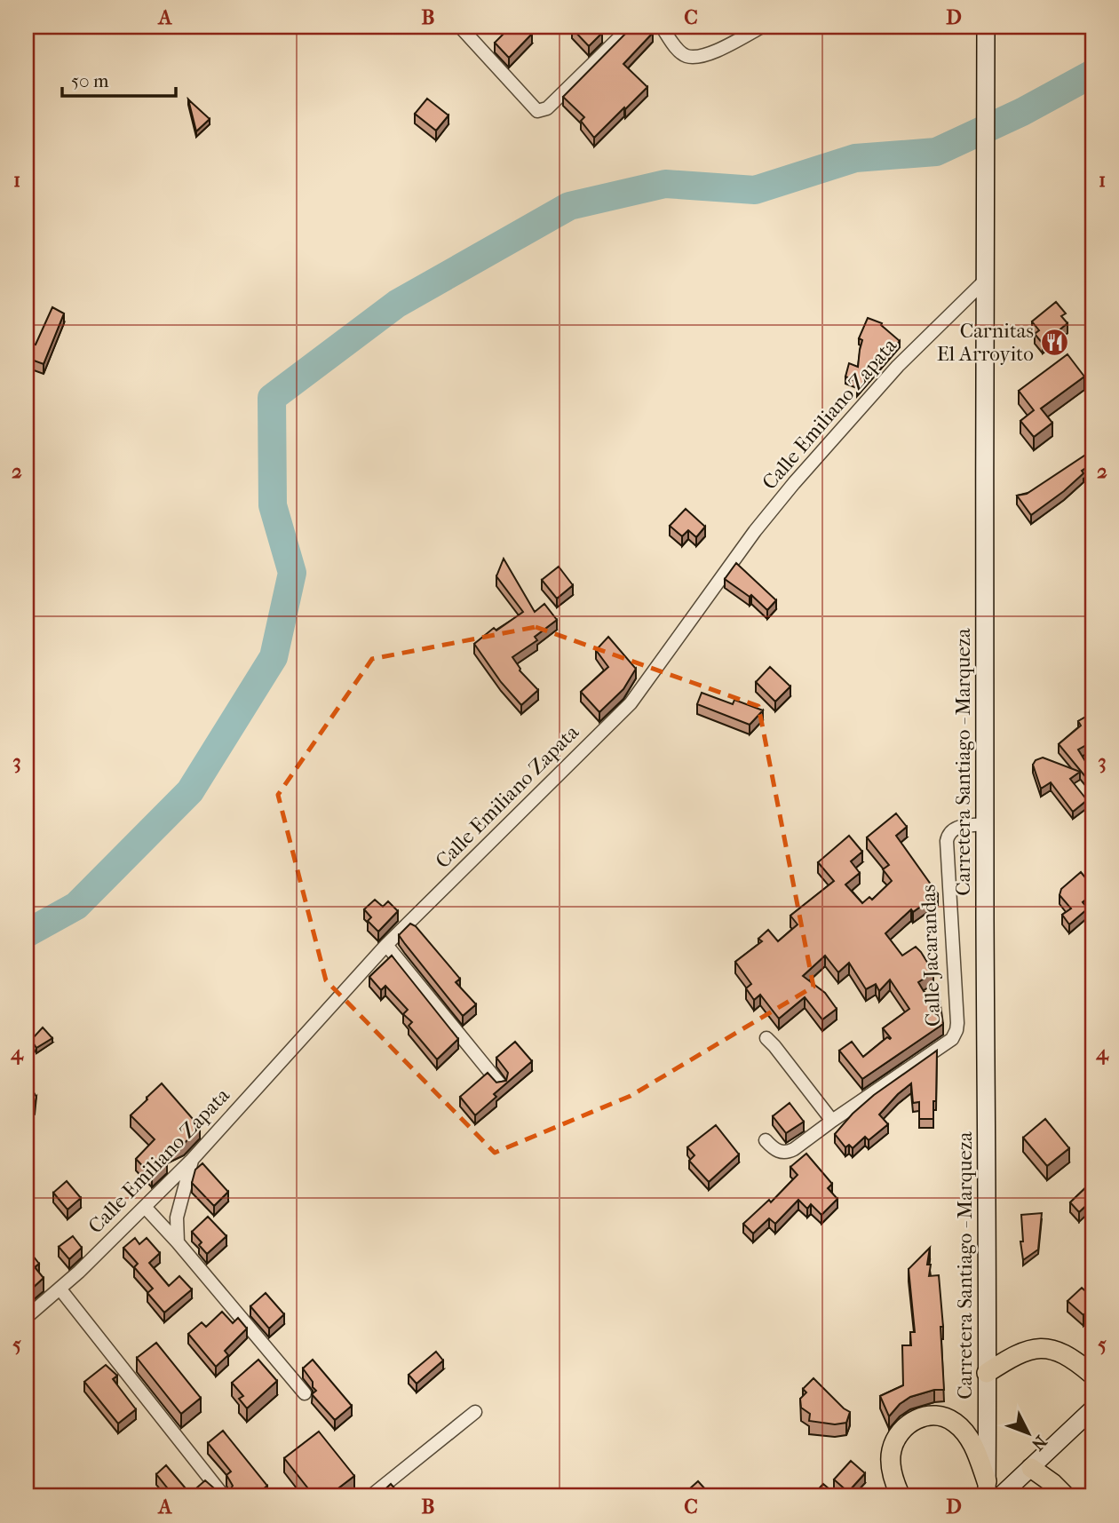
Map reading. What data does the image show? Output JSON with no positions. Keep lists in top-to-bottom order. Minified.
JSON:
{"streets":{"main road":["Carretera Santiago - Marqueza"],"street":["Calle Emiliano Zapata","Calle Jacarandas"]},"crossings":[["Calle Emiliano Zapata","Carretera Santiago - Marqueza"],["Carretera Santiago - Marqueza","Calle Jacarandas"]],"places":{"restaurant":["Carnitas El Arroyito"]},"scale_bar":"50 m","north":"bottom right","grid":{"columns":["A","B","C","D"],"rows":["1","2","3","4","5"]}}
